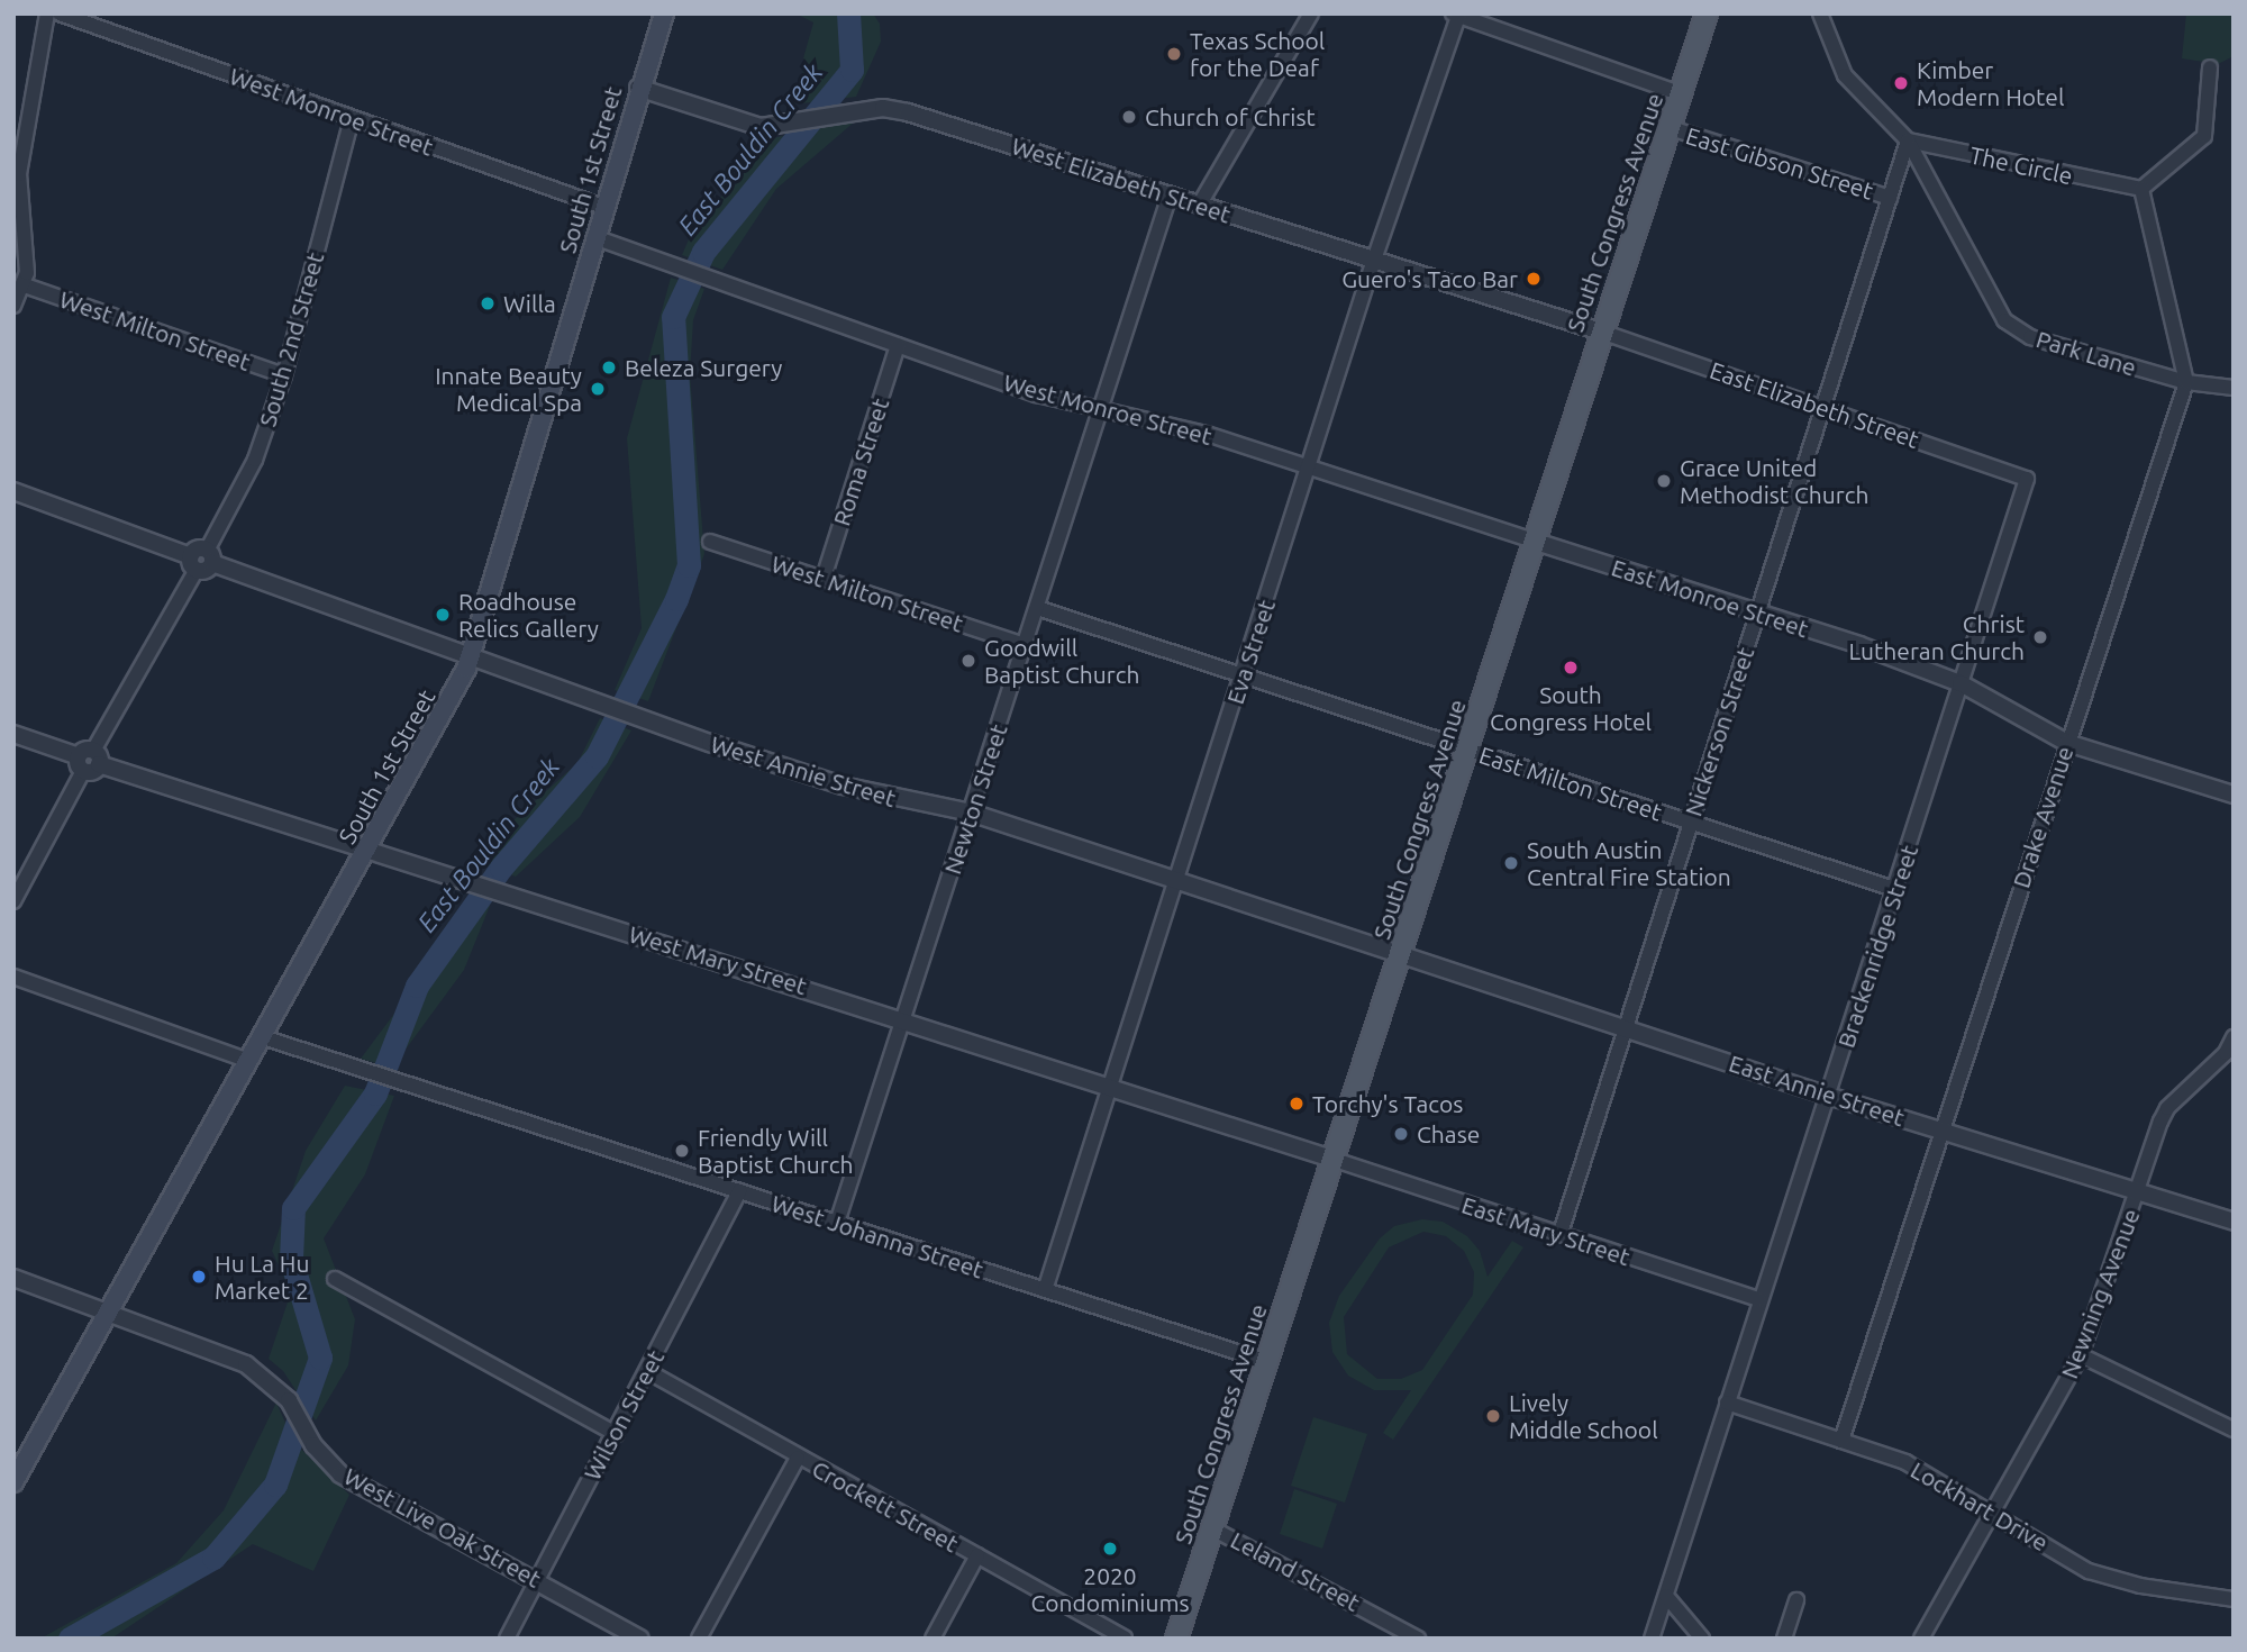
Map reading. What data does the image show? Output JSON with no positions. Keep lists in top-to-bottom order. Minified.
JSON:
{"streets":{"main road":["South 1st Street","South Congress Avenue"],"street":["West Monroe Street","East Gibson Street","The Circle","West Elizabeth Street","West Milton Street","South 2nd Street","Park Lane","East Elizabeth Street","Roma Street","East Monroe Street","Eva Street","Nickerson Street","West Annie Street","East Milton Street","Newton Street","Drake Avenue","Brackenridge Street","West Mary Street","East Annie Street","East Mary Street","West Johanna Street","Newning Avenue","Wilson Street","Crockett Street","Lockhart Drive","West Live Oak Street","Leland Street"]},"crossings":[["West Monroe Street","South 1st Street"],["West Monroe Street","South Congress Avenue"],["West Monroe Street","South 2nd Street"],["West Monroe Street","Roma Street"],["West Monroe Street","East Monroe Street"],["West Monroe Street","Eva Street"],["West Monroe Street","Newton Street"],["East Gibson Street","South Congress Avenue"],["East Gibson Street","Nickerson Street"],["The Circle","Park Lane"],["The Circle","Nickerson Street"],["South 1st Street","West Elizabeth Street"],["South 1st Street","West Annie Street"],["South 1st Street","West Mary Street"],["South 1st Street","West Johanna Street"],["South 1st Street","West Live Oak Street"],["West Elizabeth Street","South Congress Avenue"],["West Elizabeth Street","East Elizabeth Street"],["West Elizabeth Street","Eva Street"],["West Elizabeth Street","Newton Street"],["South Congress Avenue","East Elizabeth Street"],["South Congress Avenue","East Monroe Street"],["South Congress Avenue","West Annie Street"],["South Congress Avenue","East Milton Street"],["South Congress Avenue","West Mary Street"],["South Congress Avenue","East Annie Street"],["South Congress Avenue","East Mary Street"],["South Congress Avenue","West Johanna Street"],["South Congress Avenue","Leland Street"],["West Milton Street","South 2nd Street"],["West Milton Street","Roma Street"],["West Milton Street","Newton Street"],["South 2nd Street","West Annie Street"],["South 2nd Street","West Mary Street"],["Park Lane","Nickerson Street"],["Park Lane","Drake Avenue"],["East Elizabeth Street","Nickerson Street"],["East Elizabeth Street","Brackenridge Street"],["East Monroe Street","Nickerson Street"],["East Monroe Street","Drake Avenue"],["East Monroe Street","Brackenridge Street"],["Eva Street","West Annie Street"],["Eva Street","West Mary Street"],["Eva Street","West Johanna Street"],["Nickerson Street","East Milton Street"],["Nickerson Street","East Annie Street"],["Nickerson Street","East Mary Street"],["West Annie Street","Newton Street"],["West Annie Street","East Annie Street"],["East Milton Street","Brackenridge Street"],["Newton Street","West Mary Street"],["Newton Street","West Johanna Street"],["Drake Avenue","East Annie Street"],["Drake Avenue","Lockhart Drive"],["Brackenridge Street","East Annie Street"],["Brackenridge Street","East Mary Street"],["Brackenridge Street","Lockhart Drive"],["West Mary Street","East Mary Street"],["East Annie Street","Newning Avenue"],["West Johanna Street","Wilson Street"],["Newning Avenue","Lockhart Drive"],["Wilson Street","Crockett Street"],["Wilson Street","West Live Oak Street"]],"water":["East Bouldin Creek"],"places":["Texas School for the Deaf","Kimber Modern Hotel","Church of Christ","Guero's Taco Bar","Willa","Beleza Surgery","Innate Beauty Medical Spa","Grace United Methodist Church","Roadhouse Relics Gallery","Christ Lutheran Church","Goodwill Baptist Church","South Congress Hotel","South Austin Central Fire Station","Torchy's Tacos","Chase","Friendly Will Baptist Church","Hu La Hu Market 2","Lively Middle School","2020 Condominiums"]}
